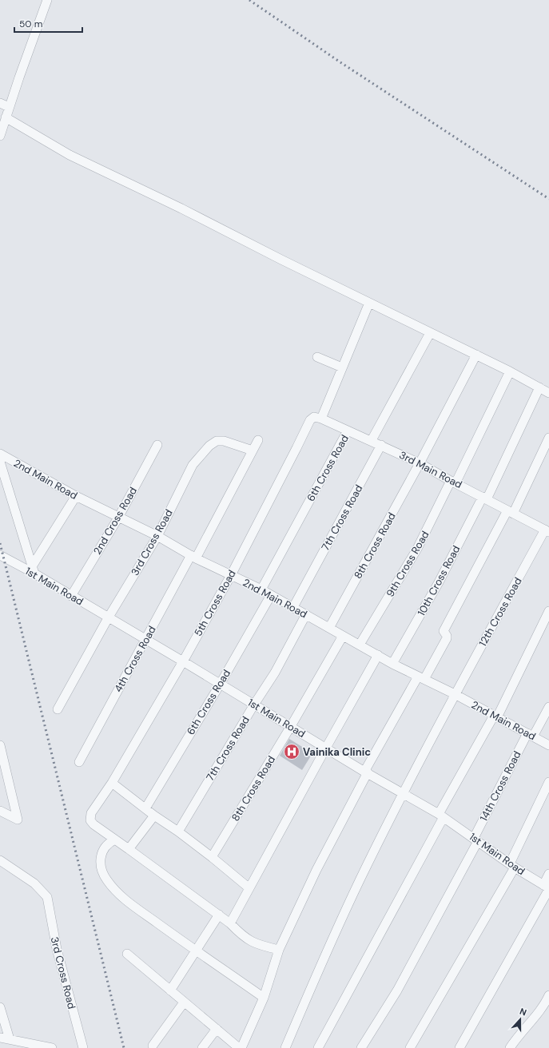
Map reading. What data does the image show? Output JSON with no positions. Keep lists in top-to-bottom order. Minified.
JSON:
{"streets":{"street":["6th Cross Road","3rd Main Road","2nd Main Road","7th Cross Road","2nd Cross Road","3rd Cross Road","8th Cross Road","9th Cross Road","10th Cross Road","1st Main Road","5th Cross Road","12th Cross Road","4th Cross Road","14th Cross Road"]},"crossings":[["6th Cross Road","3rd Main Road"],["6th Cross Road","2nd Main Road"],["6th Cross Road","1st Main Road"],["3rd Main Road","7th Cross Road"],["3rd Main Road","8th Cross Road"],["3rd Main Road","9th Cross Road"],["3rd Main Road","10th Cross Road"],["3rd Main Road","5th Cross Road"],["3rd Main Road","12th Cross Road"],["2nd Main Road","7th Cross Road"],["2nd Main Road","2nd Cross Road"],["2nd Main Road","3rd Cross Road"],["2nd Main Road","8th Cross Road"],["2nd Main Road","9th Cross Road"],["2nd Main Road","10th Cross Road"],["2nd Main Road","5th Cross Road"],["2nd Main Road","12th Cross Road"],["2nd Main Road","4th Cross Road"],["2nd Main Road","14th Cross Road"],["7th Cross Road","1st Main Road"],["2nd Cross Road","1st Main Road"],["3rd Cross Road","1st Main Road"],["3rd Cross Road","4th Cross Road"],["8th Cross Road","1st Main Road"],["1st Main Road","5th Cross Road"],["1st Main Road","12th Cross Road"],["1st Main Road","4th Cross Road"],["1st Main Road","14th Cross Road"]],"places":{"hospital":["Vainika Clinic"]},"scale_bar":"50 m","north":"top"}
